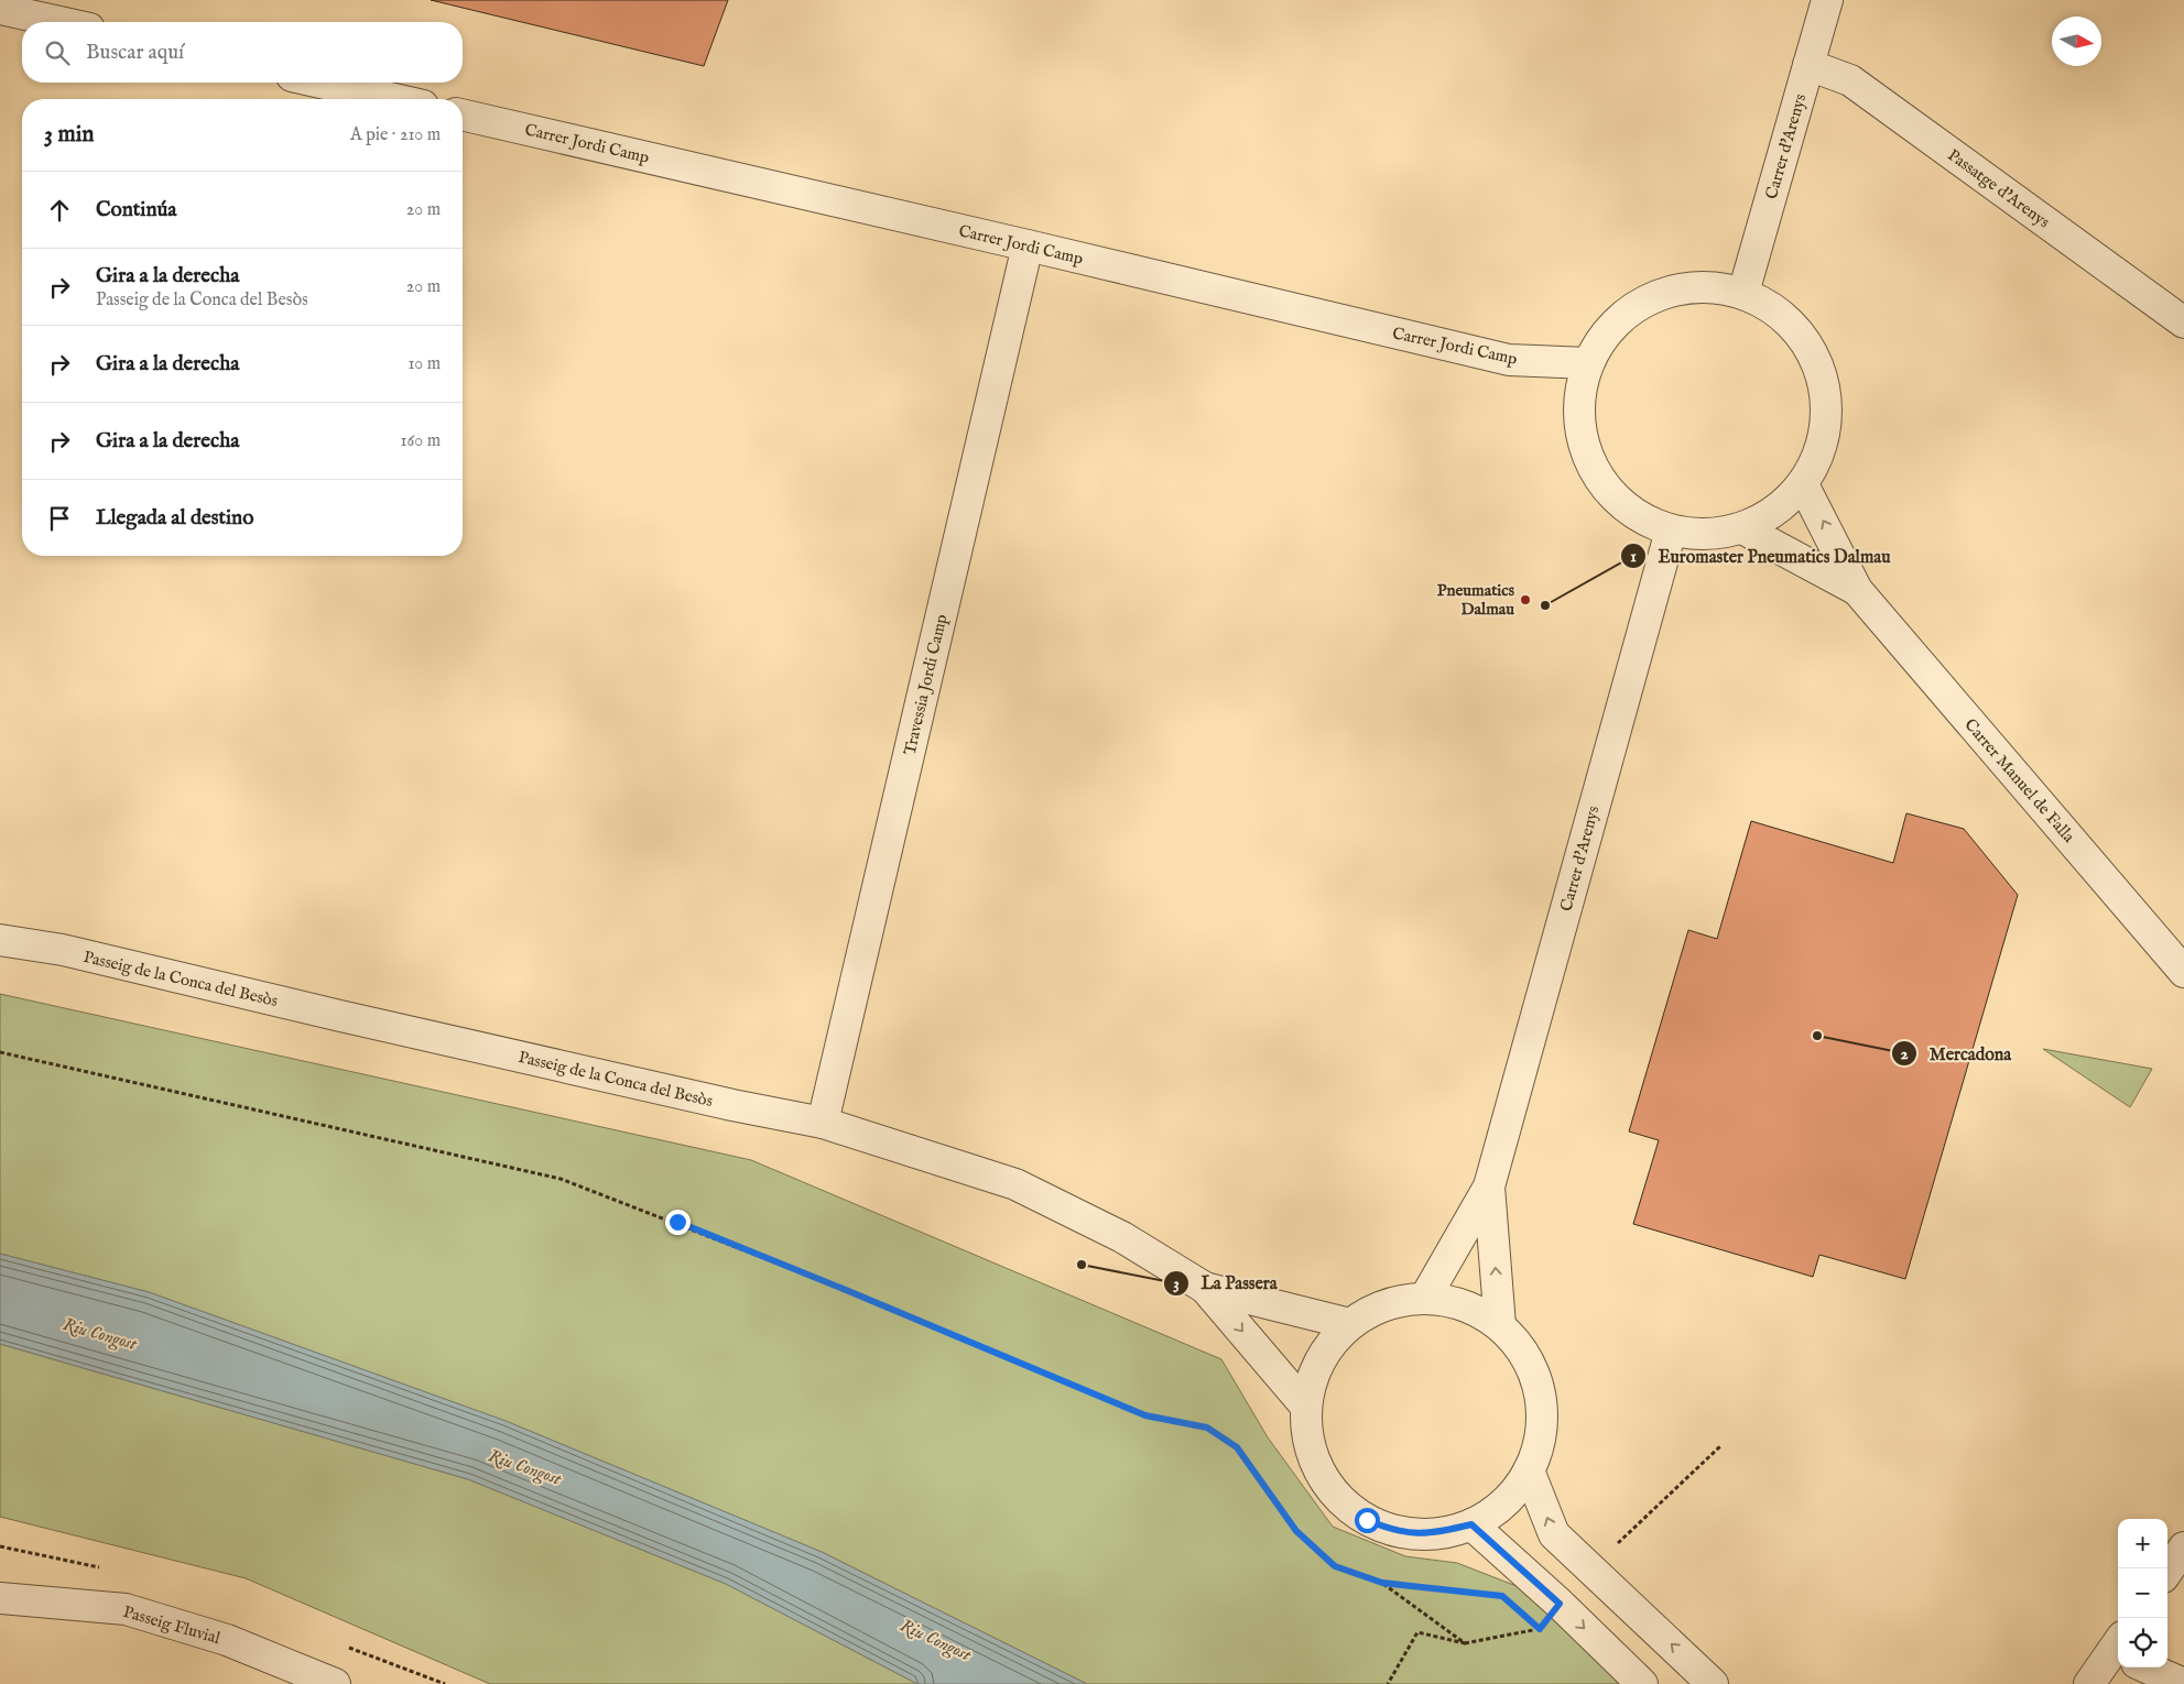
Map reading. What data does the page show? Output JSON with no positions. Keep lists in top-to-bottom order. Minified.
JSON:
{"streets":{"street":["Carrer Jordi Camp","Carrer d'Arenys","Passatge d'Arenys","Travessia Jordi Camp","Carrer Manuel de Falla","Passeig de la Conca del Besòs","Passeig Fluvial"]},"crossings":[["Carrer Jordi Camp","Travessia Jordi Camp"],["Carrer d'Arenys","Passatge d'Arenys"],["Travessia Jordi Camp","Passeig de la Conca del Besòs"]],"water":["Riu Congost"],"places":["Pneumatics Dalmau","Euromaster Pneumatics Dalmau","Mercadona","La Passera"],"north":"right","page":{"search":"Buscar aquí","heading":["3 min","A pie · 210 m"],"list":[["Continúa","20 m"],["Gira a la derecha","Passeig de la Conca del Besòs","20 m"],["Gira a la derecha","10 m"],["Gira a la derecha","160 m"],"Llegada al destino"],"map_buttons":["+","−"]}}
